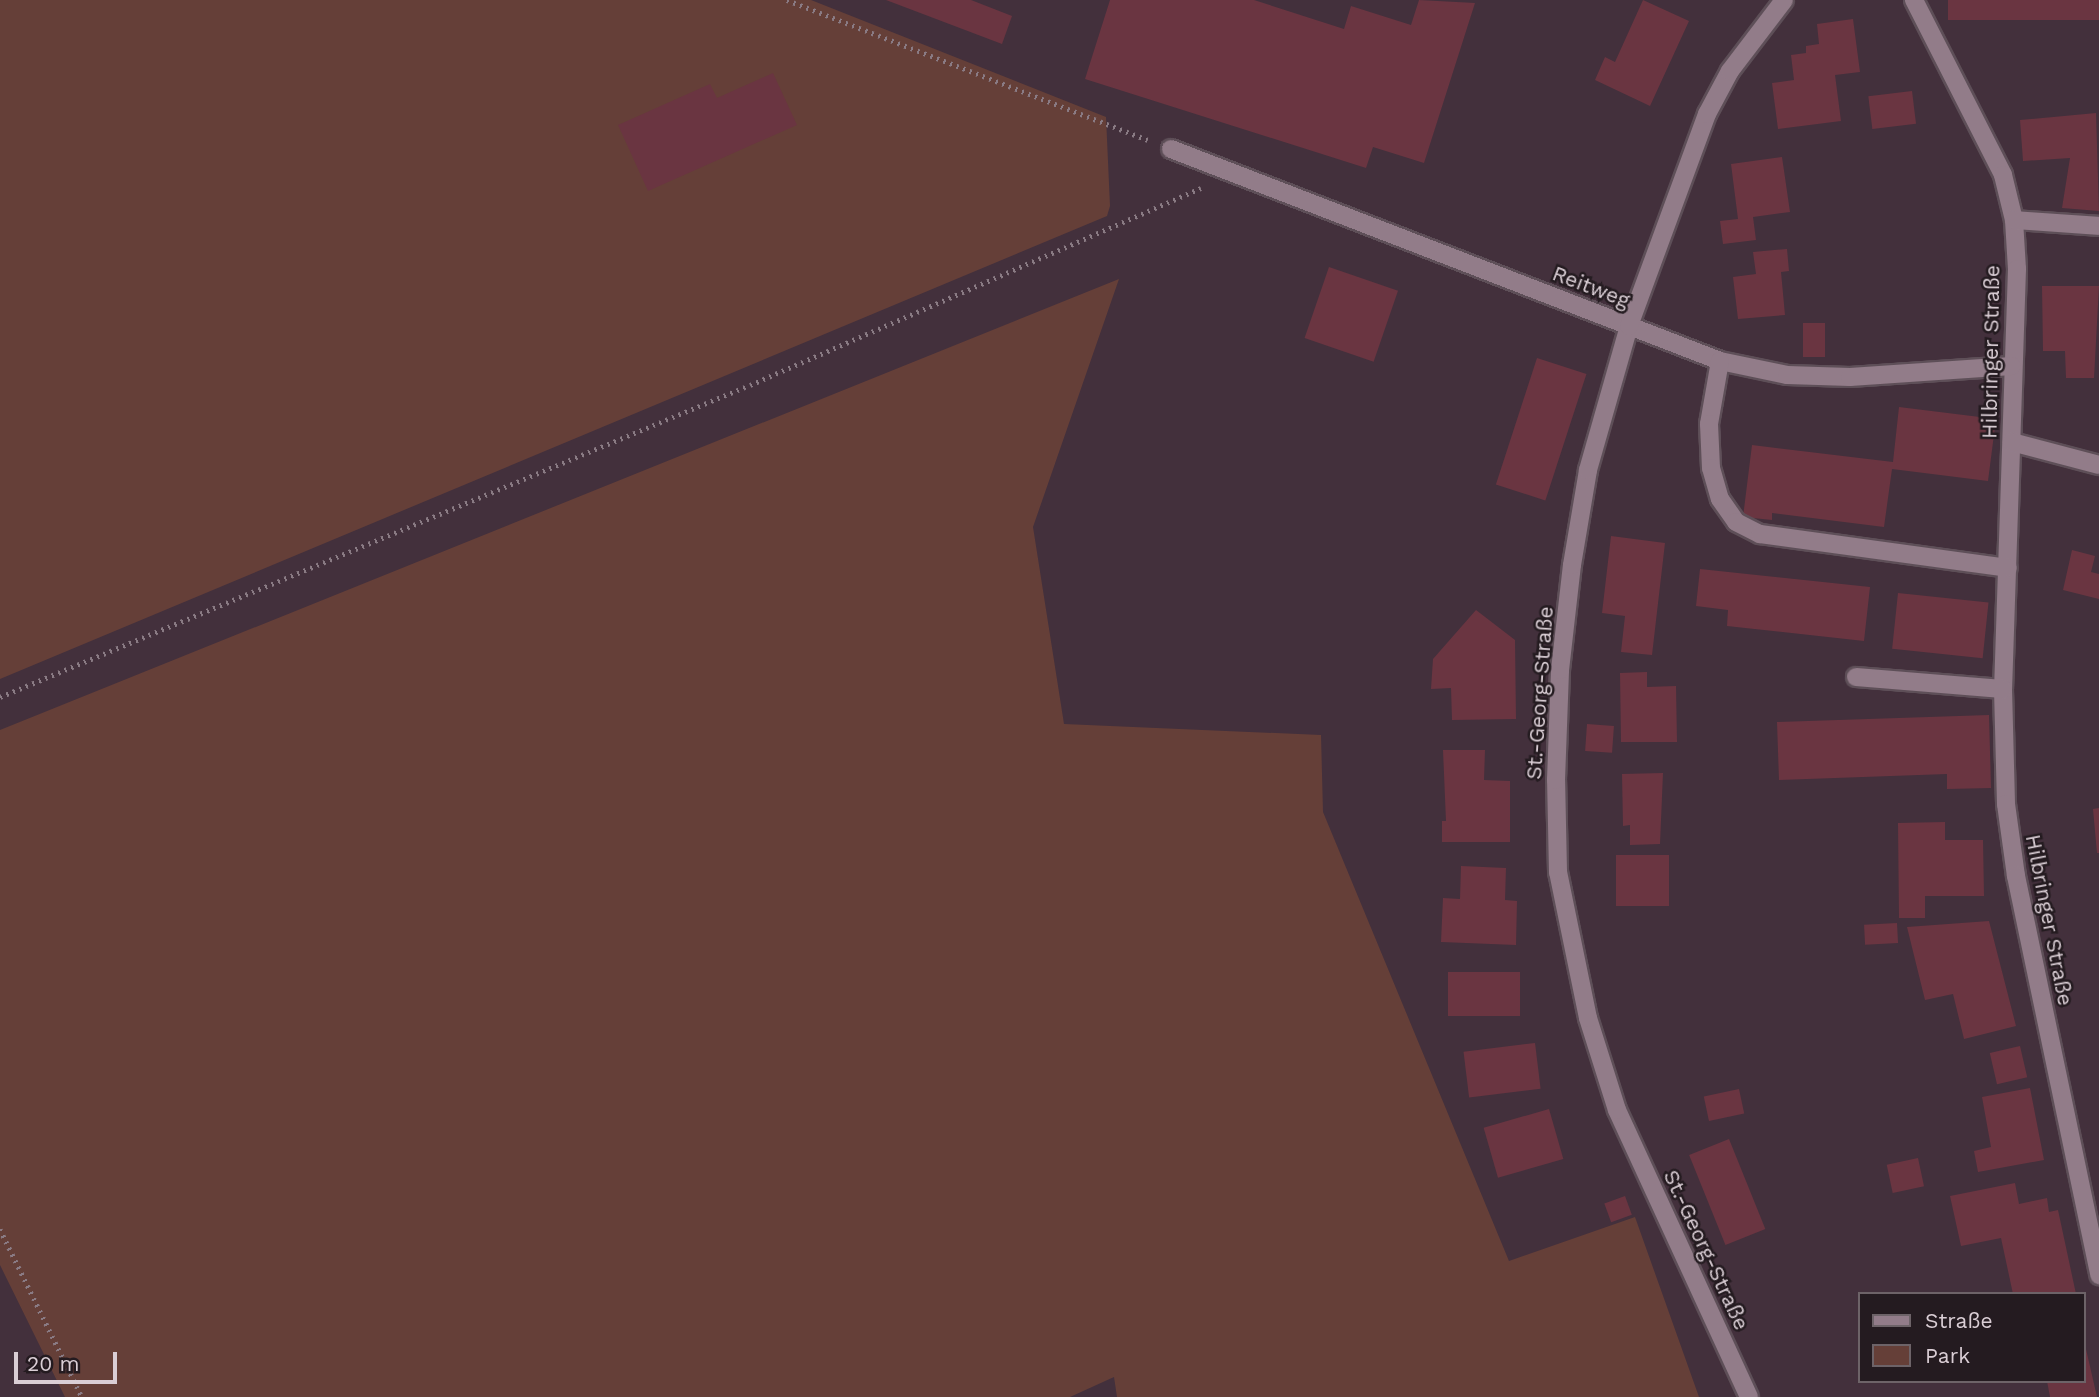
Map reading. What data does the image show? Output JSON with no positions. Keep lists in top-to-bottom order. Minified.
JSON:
{"streets":{"street":["Reitweg","Hilbringer Straße","St.-Georg-Straße"]},"crossings":[["Reitweg","Hilbringer Straße"],["Reitweg","St.-Georg-Straße"]],"legend":["Straße","Park"],"scale_bar":"20 m"}
